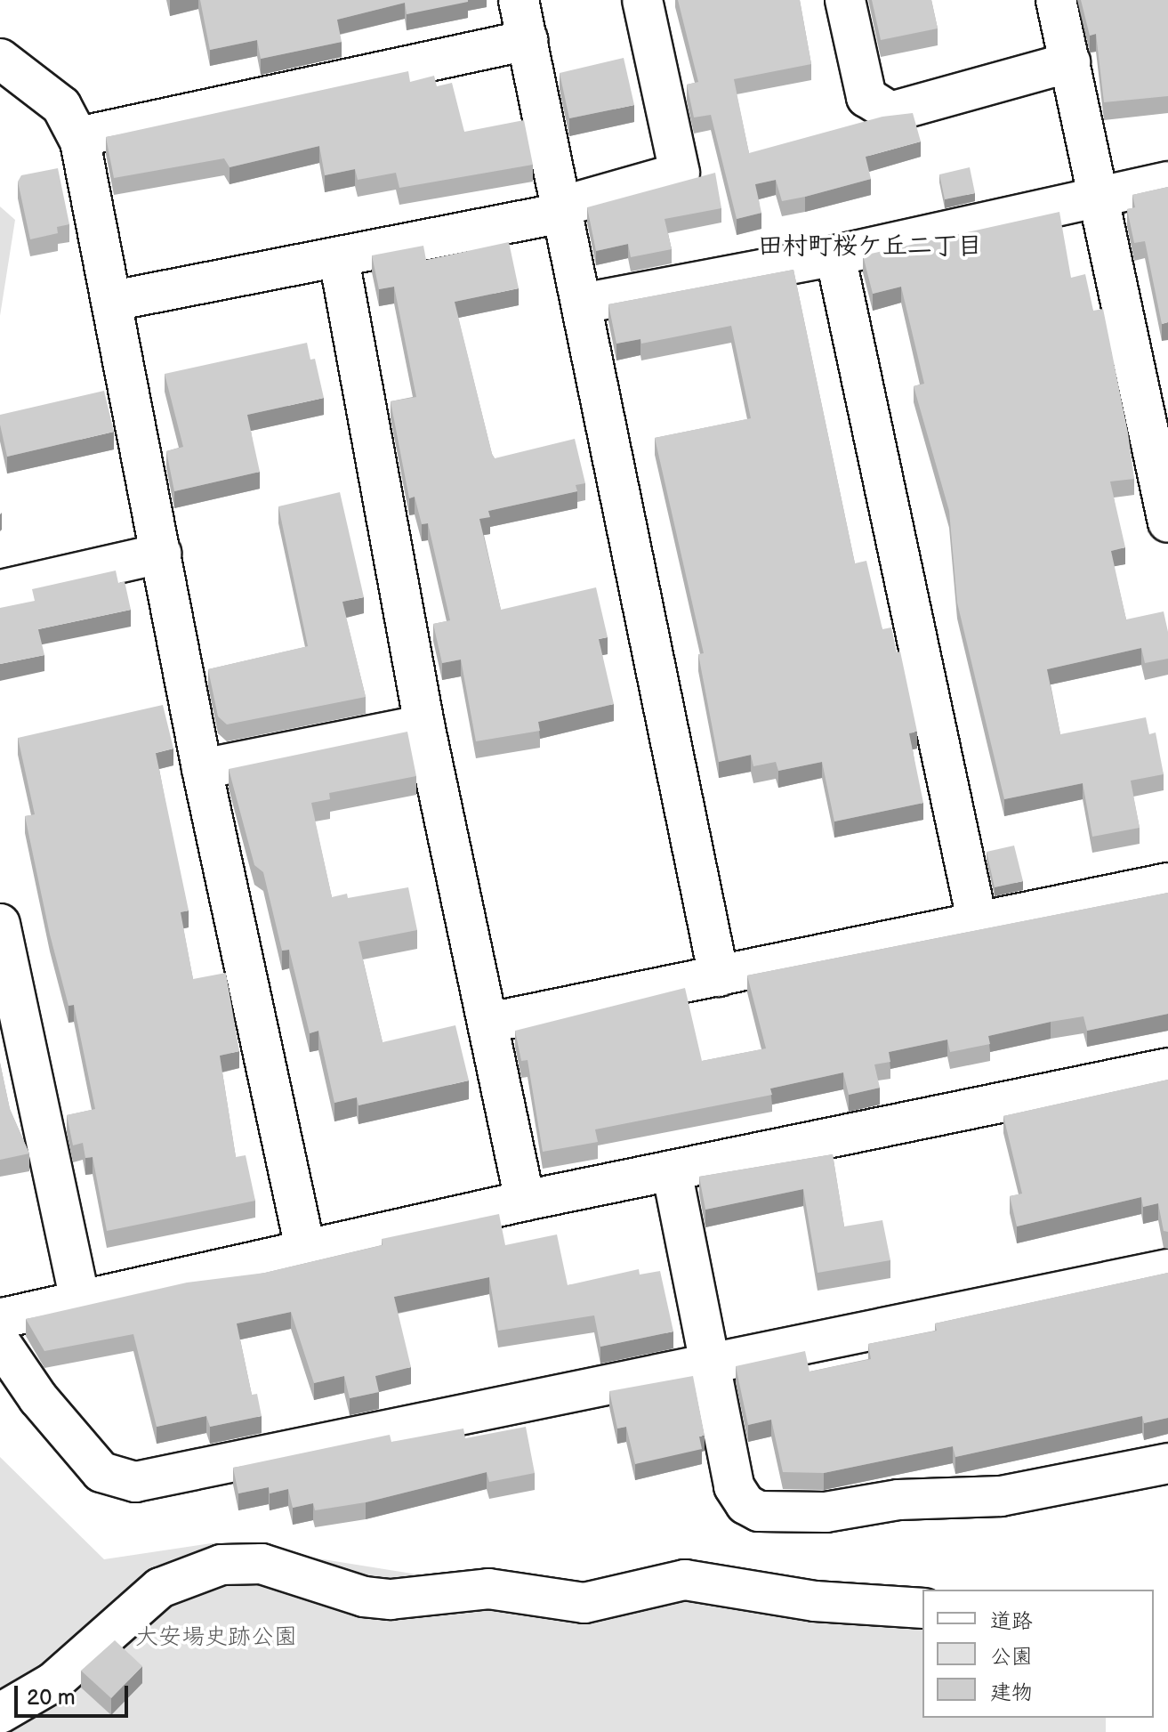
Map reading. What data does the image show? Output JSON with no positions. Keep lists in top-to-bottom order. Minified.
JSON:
{"districts":["田村町桜ケ丘二丁目"],"parks":["大安場史跡公園"],"legend":["道路","公園","建物"],"scale_bar":"20 m"}
